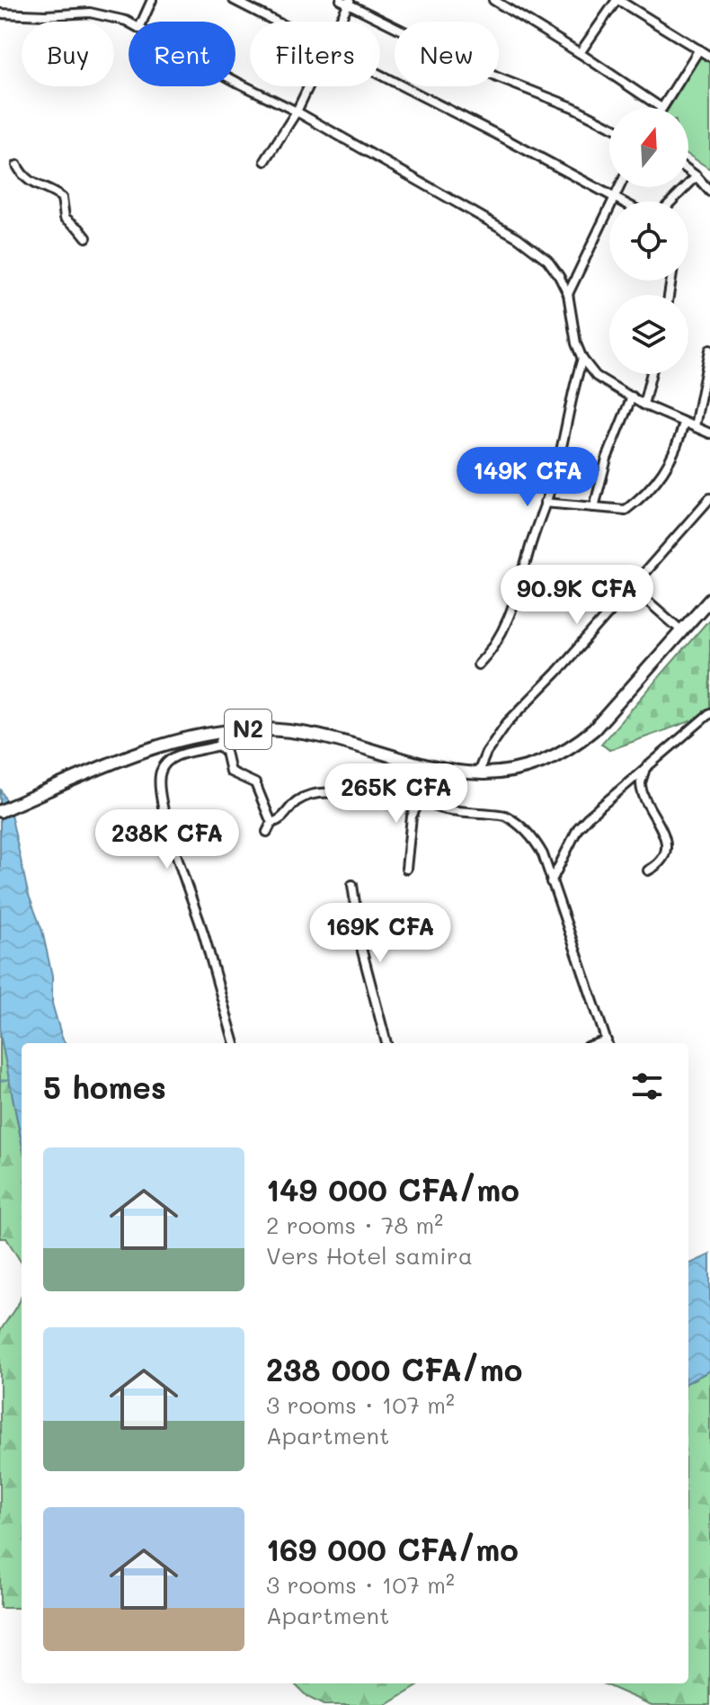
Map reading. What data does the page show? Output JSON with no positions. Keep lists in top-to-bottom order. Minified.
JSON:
{"streets":{"highway":["N2"]},"north":"top","page":{"chip":["Buy","Rent","Filters","New"],"price":["149K CFA","90.9K CFA","265K CFA","238K CFA","169K CFA"],"heading":"5 homes","list":[{"name":"149 000 CFA/mo","note":"2 rooms · 78 m² · Vers Hotel samira"},{"name":"238 000 CFA/mo","note":"3 rooms · 107 m² · Apartment"},{"name":"169 000 CFA/mo","note":"3 rooms · 107 m² · Apartment"}]}}
